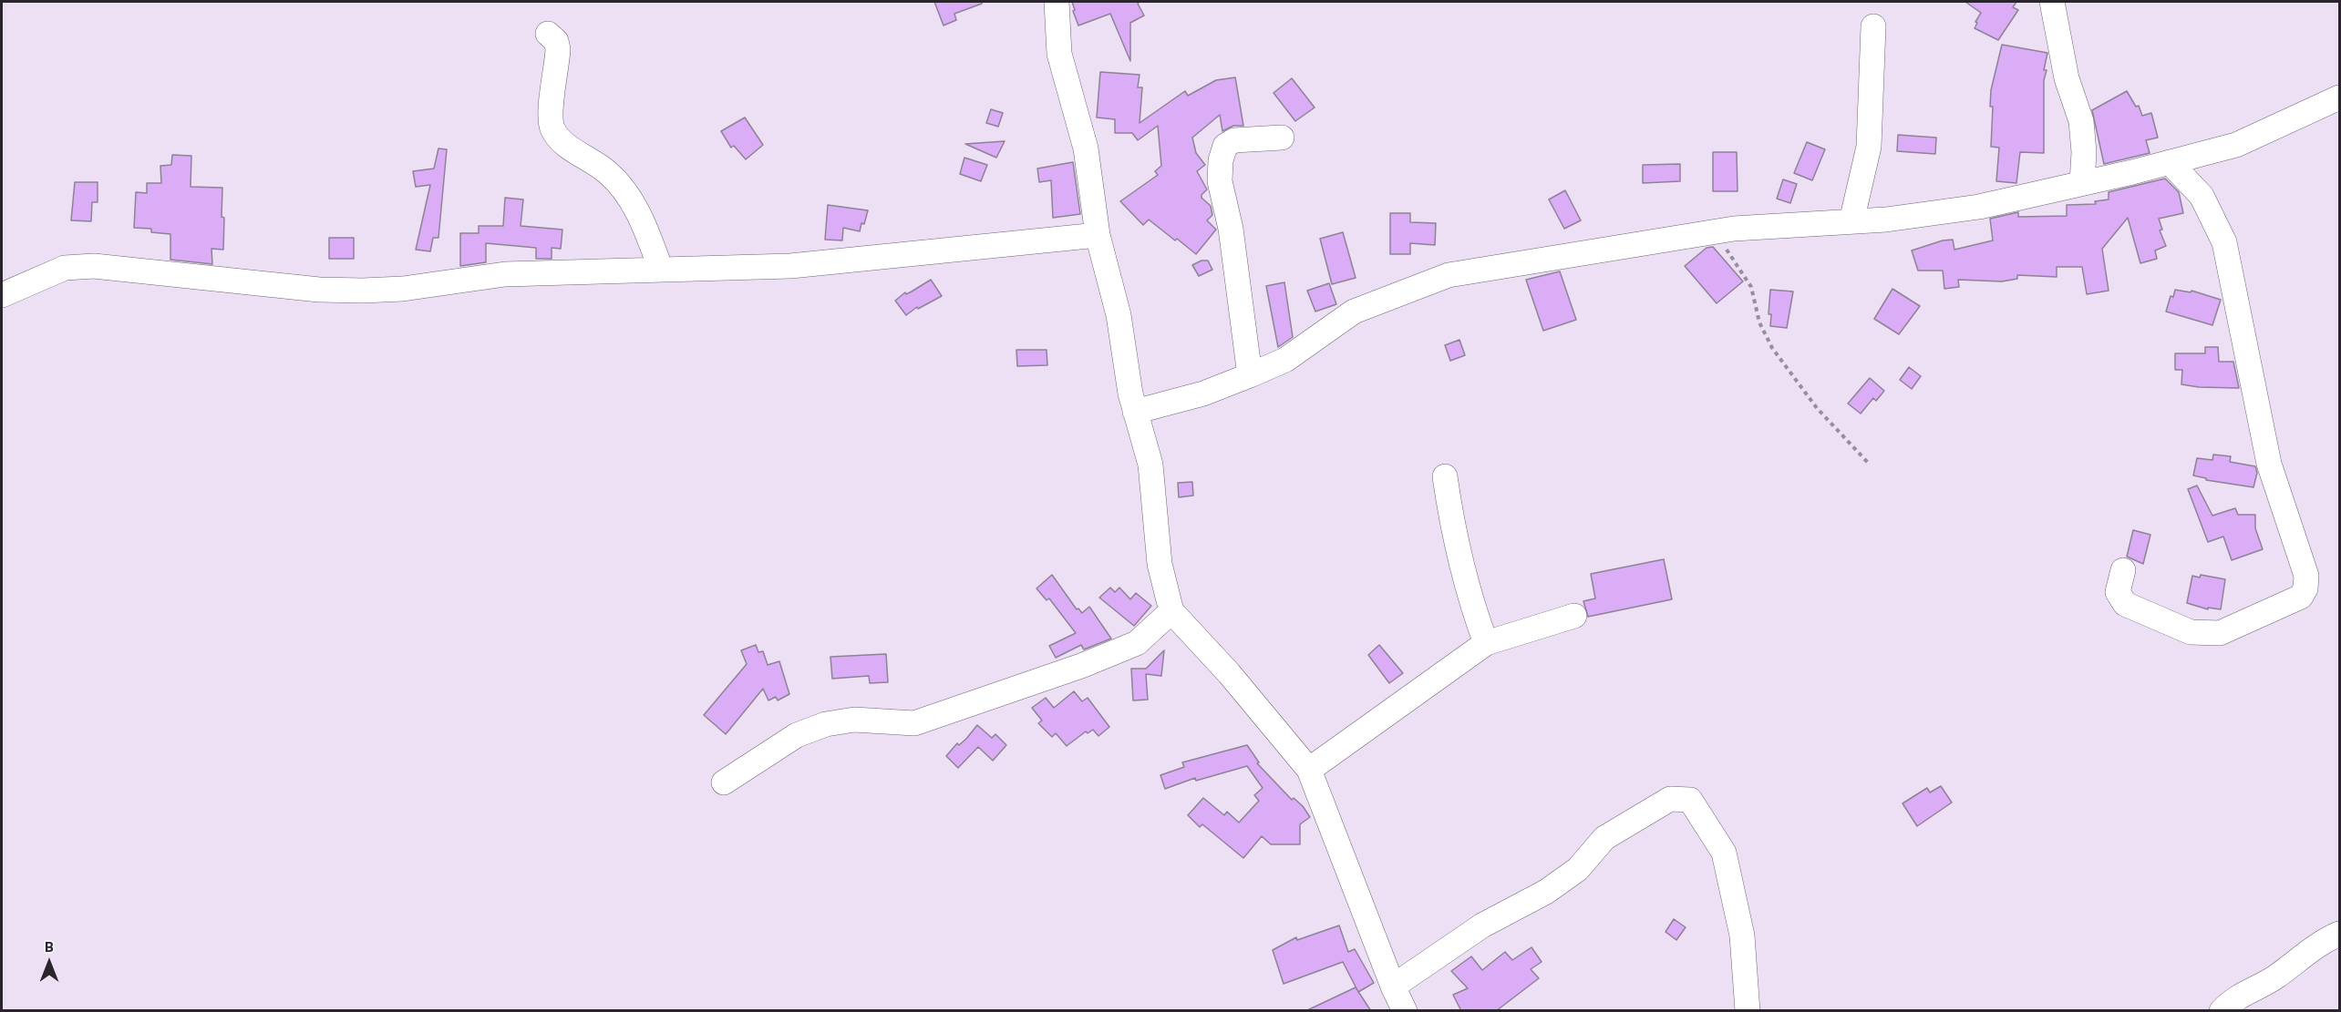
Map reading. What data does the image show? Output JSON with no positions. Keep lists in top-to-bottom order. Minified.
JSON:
{"north":"top"}
